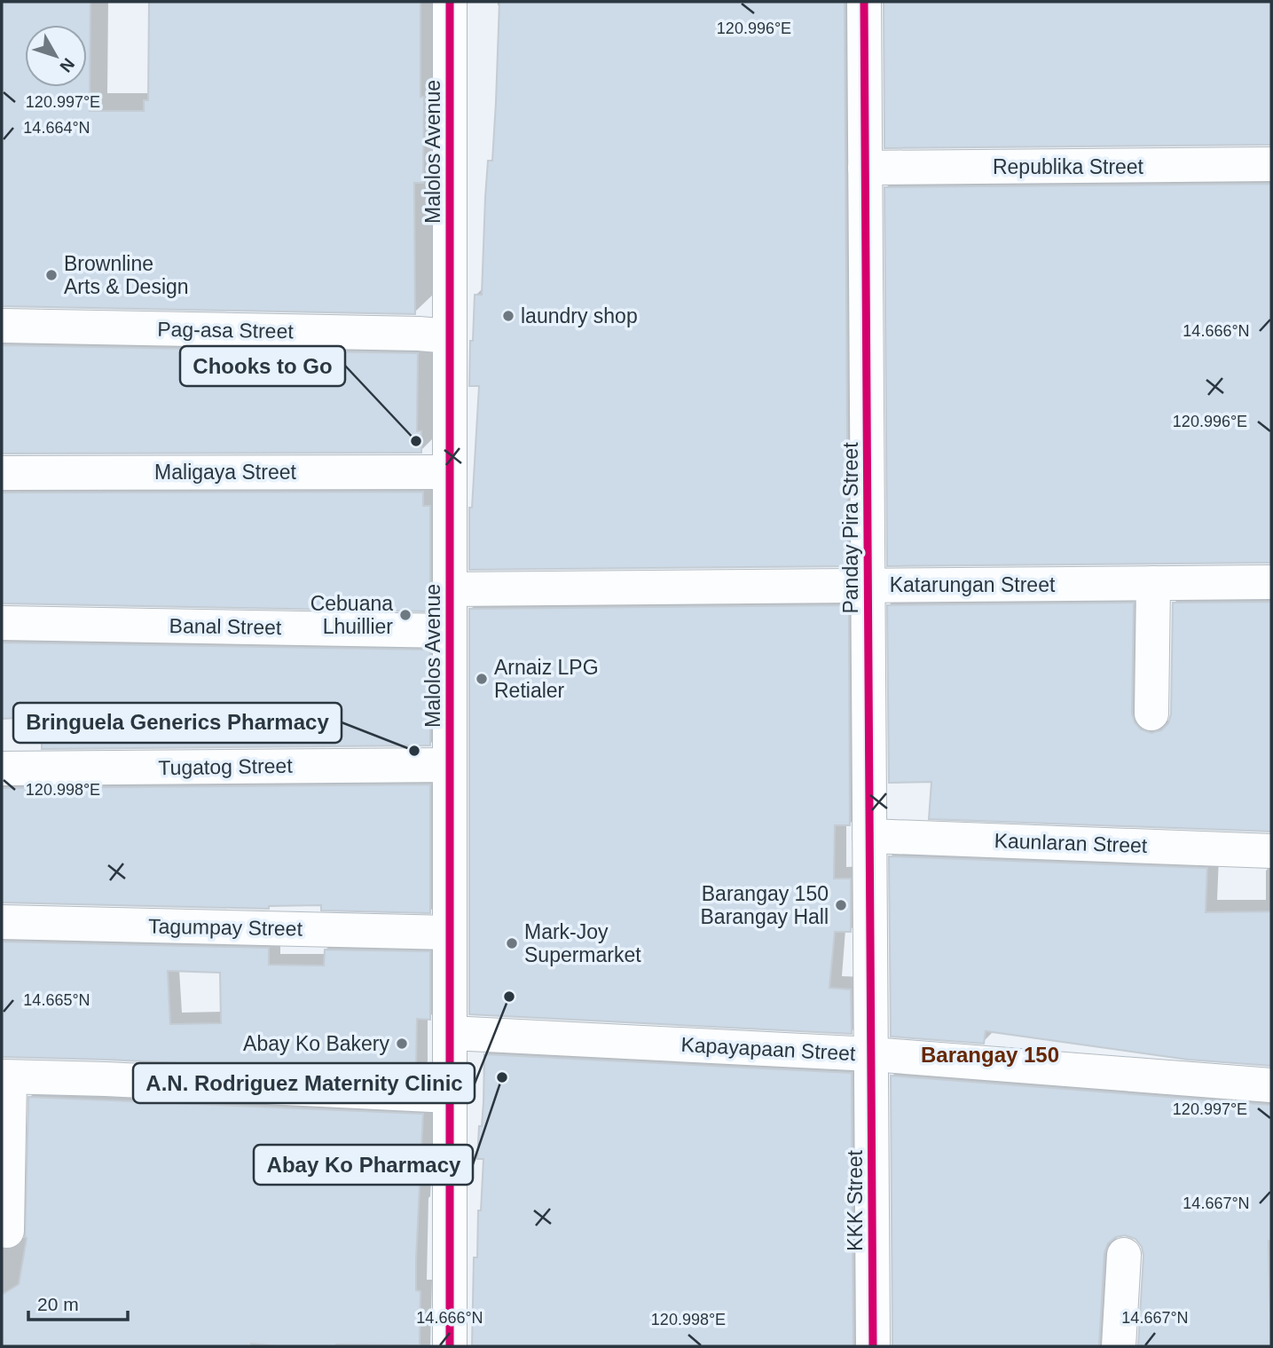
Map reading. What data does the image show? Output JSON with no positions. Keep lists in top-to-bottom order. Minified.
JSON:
{"streets":{"street":["Malolos Avenue","Republika Street","Pag-asa Street","Maligaya Street","Panday Pira Street","Katarungan Street","Banal Street","Tugatog Street","Kaunlaran Street","Tagumpay Street","Kapayapaan Street","KKK Street"]},"crossings":[["Malolos Avenue","Pag-asa Street"],["Malolos Avenue","Maligaya Street"],["Malolos Avenue","Katarungan Street"],["Malolos Avenue","Banal Street"],["Malolos Avenue","Tugatog Street"],["Malolos Avenue","Tagumpay Street"],["Malolos Avenue","Kapayapaan Street"],["Republika Street","Panday Pira Street"],["Panday Pira Street","Katarungan Street"],["Panday Pira Street","Kaunlaran Street"],["Panday Pira Street","Kapayapaan Street"],["Panday Pira Street","KKK Street"],["Kapayapaan Street","KKK Street"]],"districts":["Barangay 150"],"places":["Brownline Arts & Design","laundry shop","Chooks to Go","Cebuana Lhuillier","Arnaiz LPG Retialer","Bringuela Generics Pharmacy","Barangay 150 Barangay Hall","Mark-Joy Supermarket","A.N. Rodriguez Maternity Clinic","Abay Ko Bakery","Abay Ko Pharmacy"],"scale_bar":"20 m","north":"bottom right","coordinates":["120.996°E","120.997°E","14.664°N","14.666°N","120.998°E","14.665°N","14.667°N"]}
